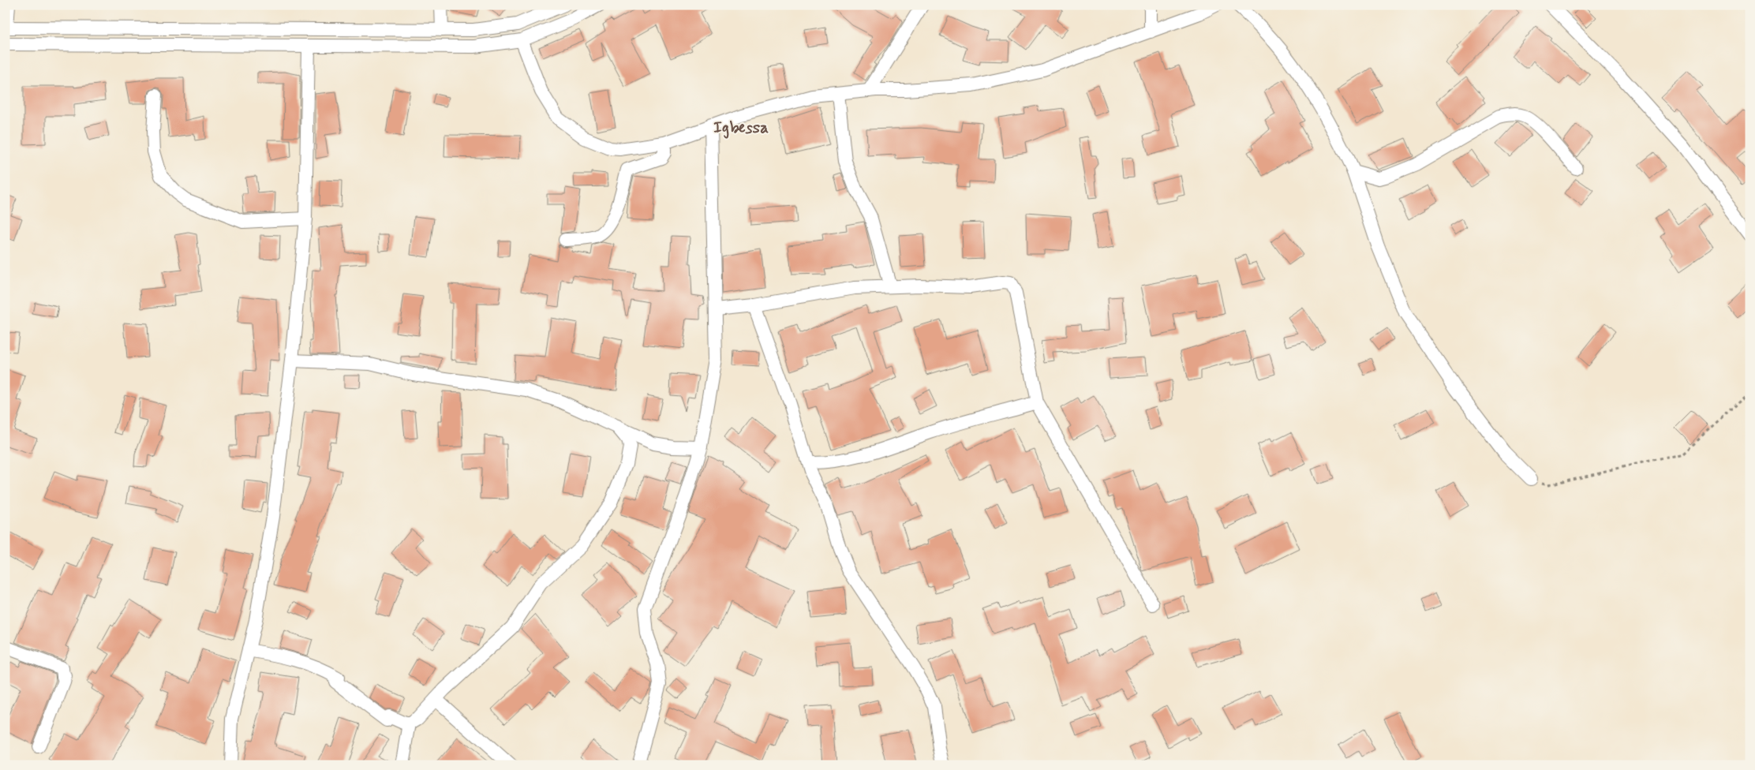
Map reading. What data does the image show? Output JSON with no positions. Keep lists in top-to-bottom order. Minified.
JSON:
{"districts":["Igbessa"]}
